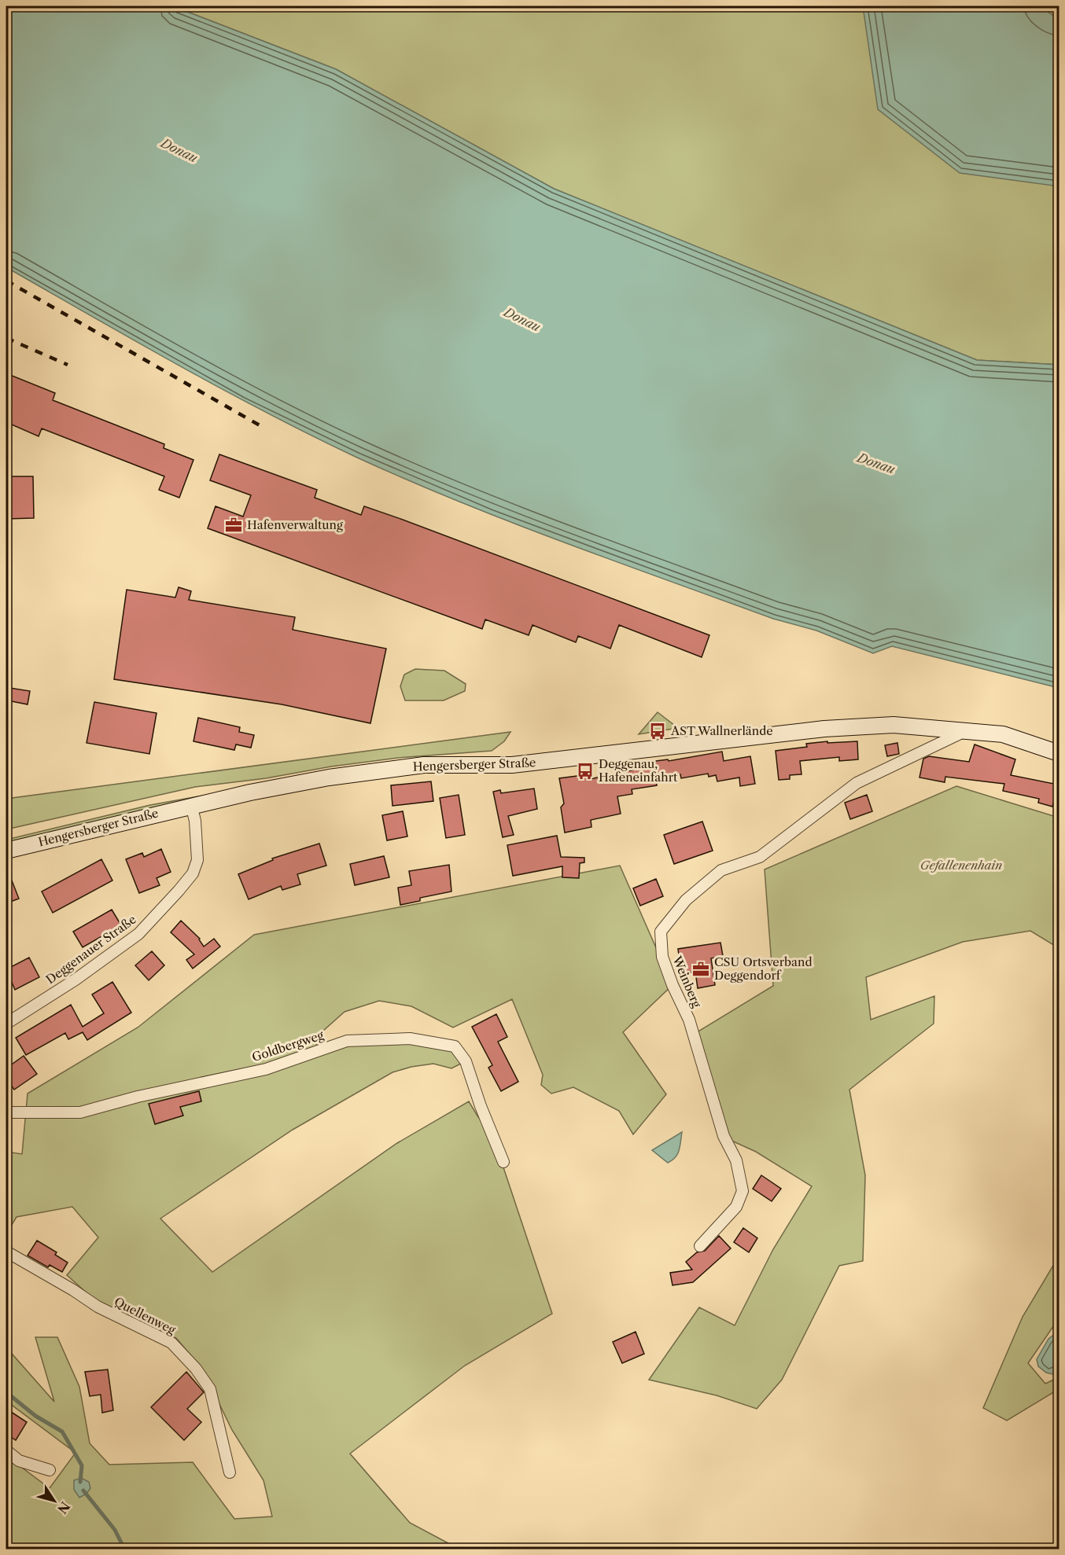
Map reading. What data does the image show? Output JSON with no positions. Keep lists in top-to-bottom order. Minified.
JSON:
{"streets":{"main road":["Hengersberger Straße"],"street":["Deggenauer Straße","Weinberg","Goldbergweg","Quellenweg"]},"crossings":[["Hengersberger Straße","Deggenauer Straße"],["Hengersberger Straße","Weinberg"]],"water":["Donau"],"parks":["Gefallenenhain"],"places":{"office":["Hafenverwaltung","CSU Ortsverband Deggendorf"],"bus stop":["AST Wallnerlände","Deggenau, Hafeneinfahrt"]},"north":"bottom right"}
